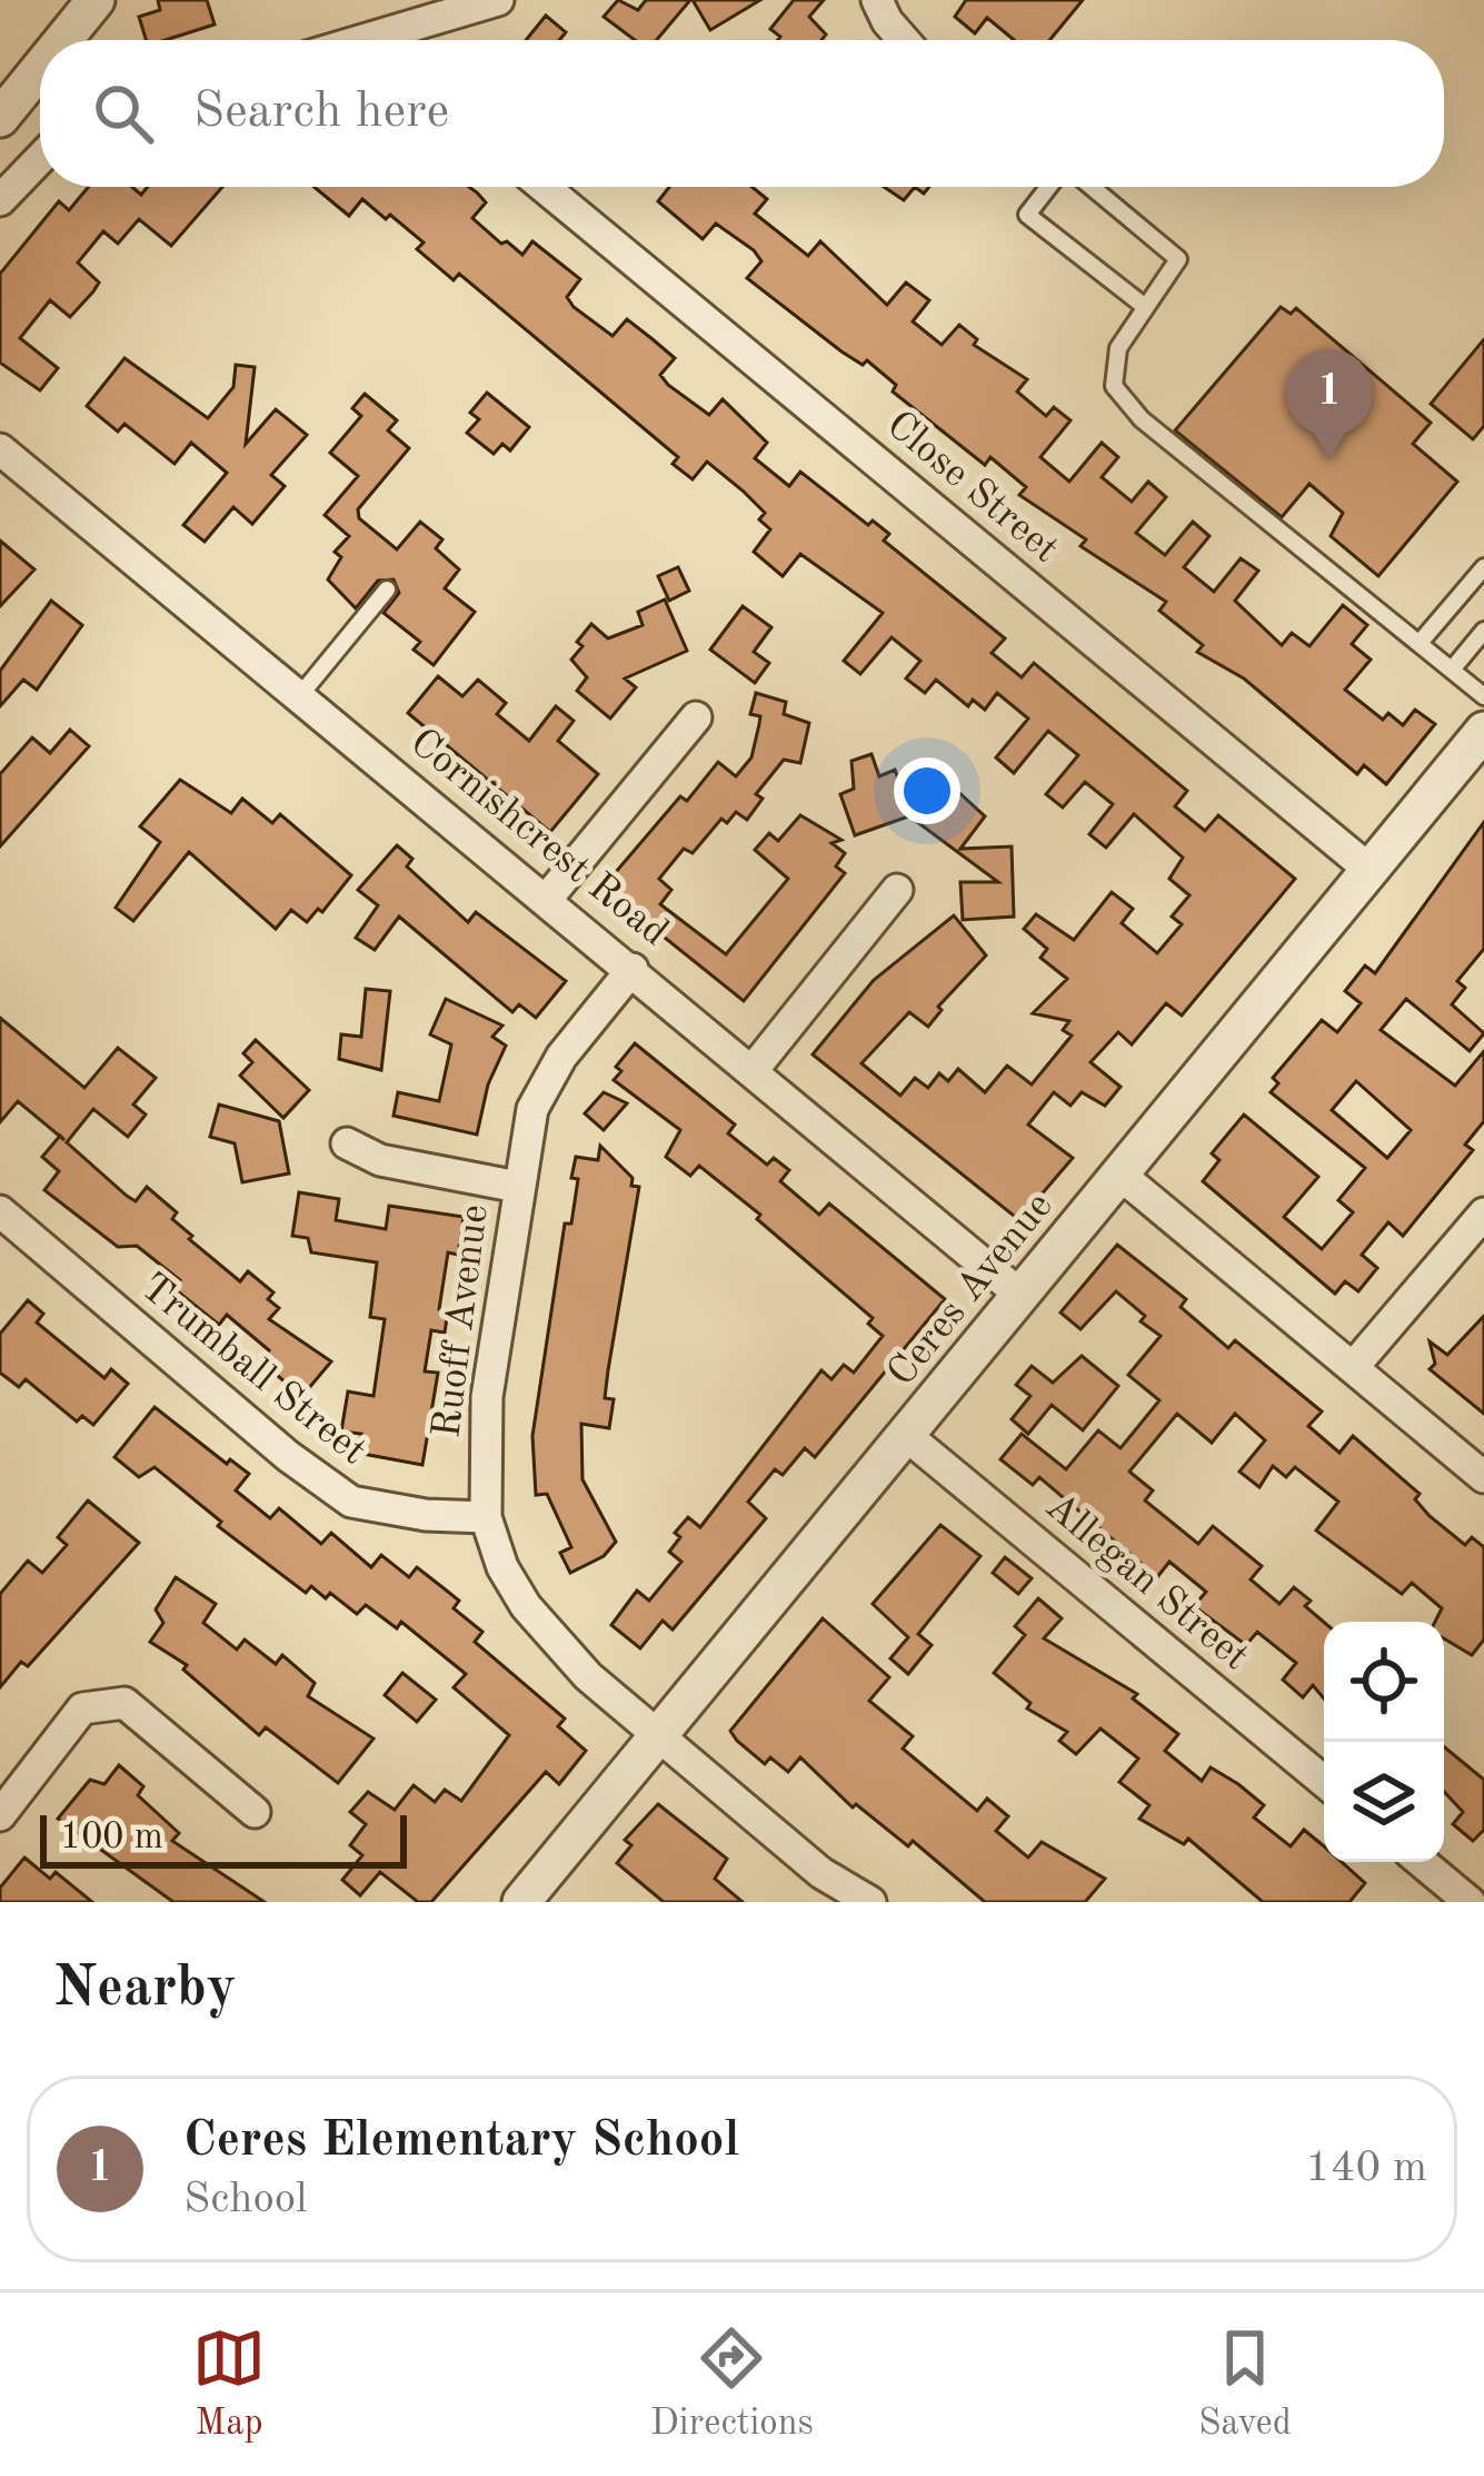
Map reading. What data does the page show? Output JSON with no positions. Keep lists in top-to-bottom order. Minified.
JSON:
{"streets":{"street":["Close Street","Cornishcrest Road","Ceres Avenue","Ruoff Avenue","Trumball Street","Allegan Street"]},"crossings":[["Close Street","Ceres Avenue"],["Cornishcrest Road","Ceres Avenue"],["Cornishcrest Road","Ruoff Avenue"],["Ceres Avenue","Ruoff Avenue"],["Ceres Avenue","Allegan Street"],["Ruoff Avenue","Trumball Street"]],"scale_bar":"100 m","page":{"search":"Search here","pins":"1","scale":"100 m","heading":"Nearby","list":[{"mark":"1","name":"Ceres Elementary School","note":"School","value":"140 m"}],"nav":["Map","Directions","Saved"]}}
